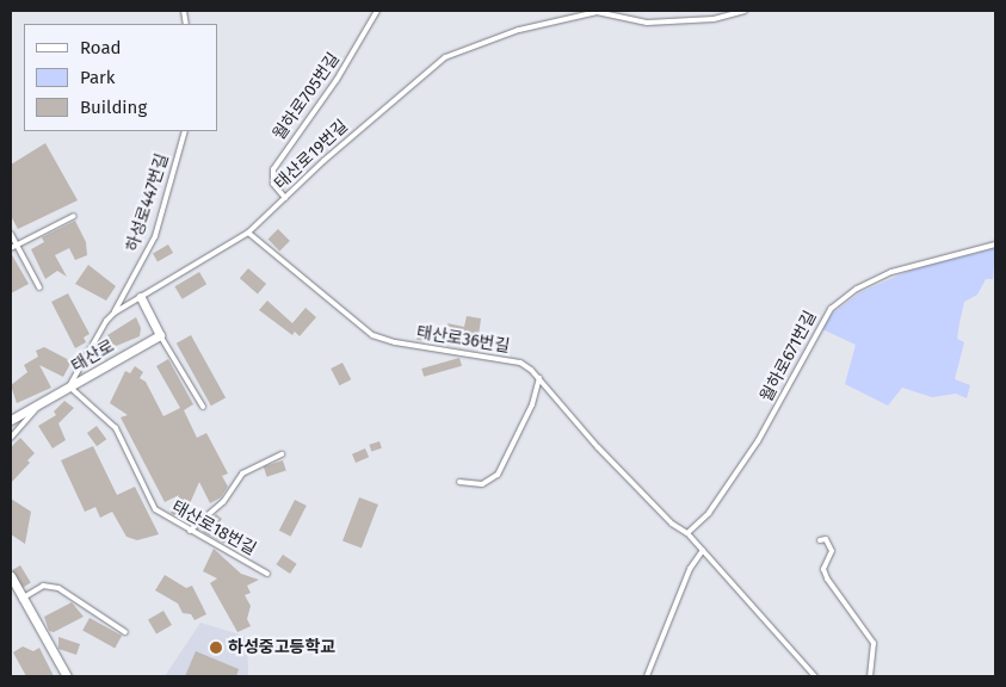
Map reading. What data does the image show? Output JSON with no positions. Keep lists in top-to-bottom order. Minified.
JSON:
{"streets":{"street":["태산로"],"lane":["월하로705번길","태산로19번길","하성로447번길","태산로36번길","월하로671번길","태산로18번길"]},"crossings":[["월하로705번길","태산로19번길"],["태산로19번길","하성로447번길"],["태산로19번길","태산로36번길"],["태산로19번길","태산로"],["태산로19번길","태산로18번길"],["태산로36번길","월하로671번길"],["태산로","태산로18번길"]],"places":["하성중고등학교"],"legend":["Road","Park","Building"]}
